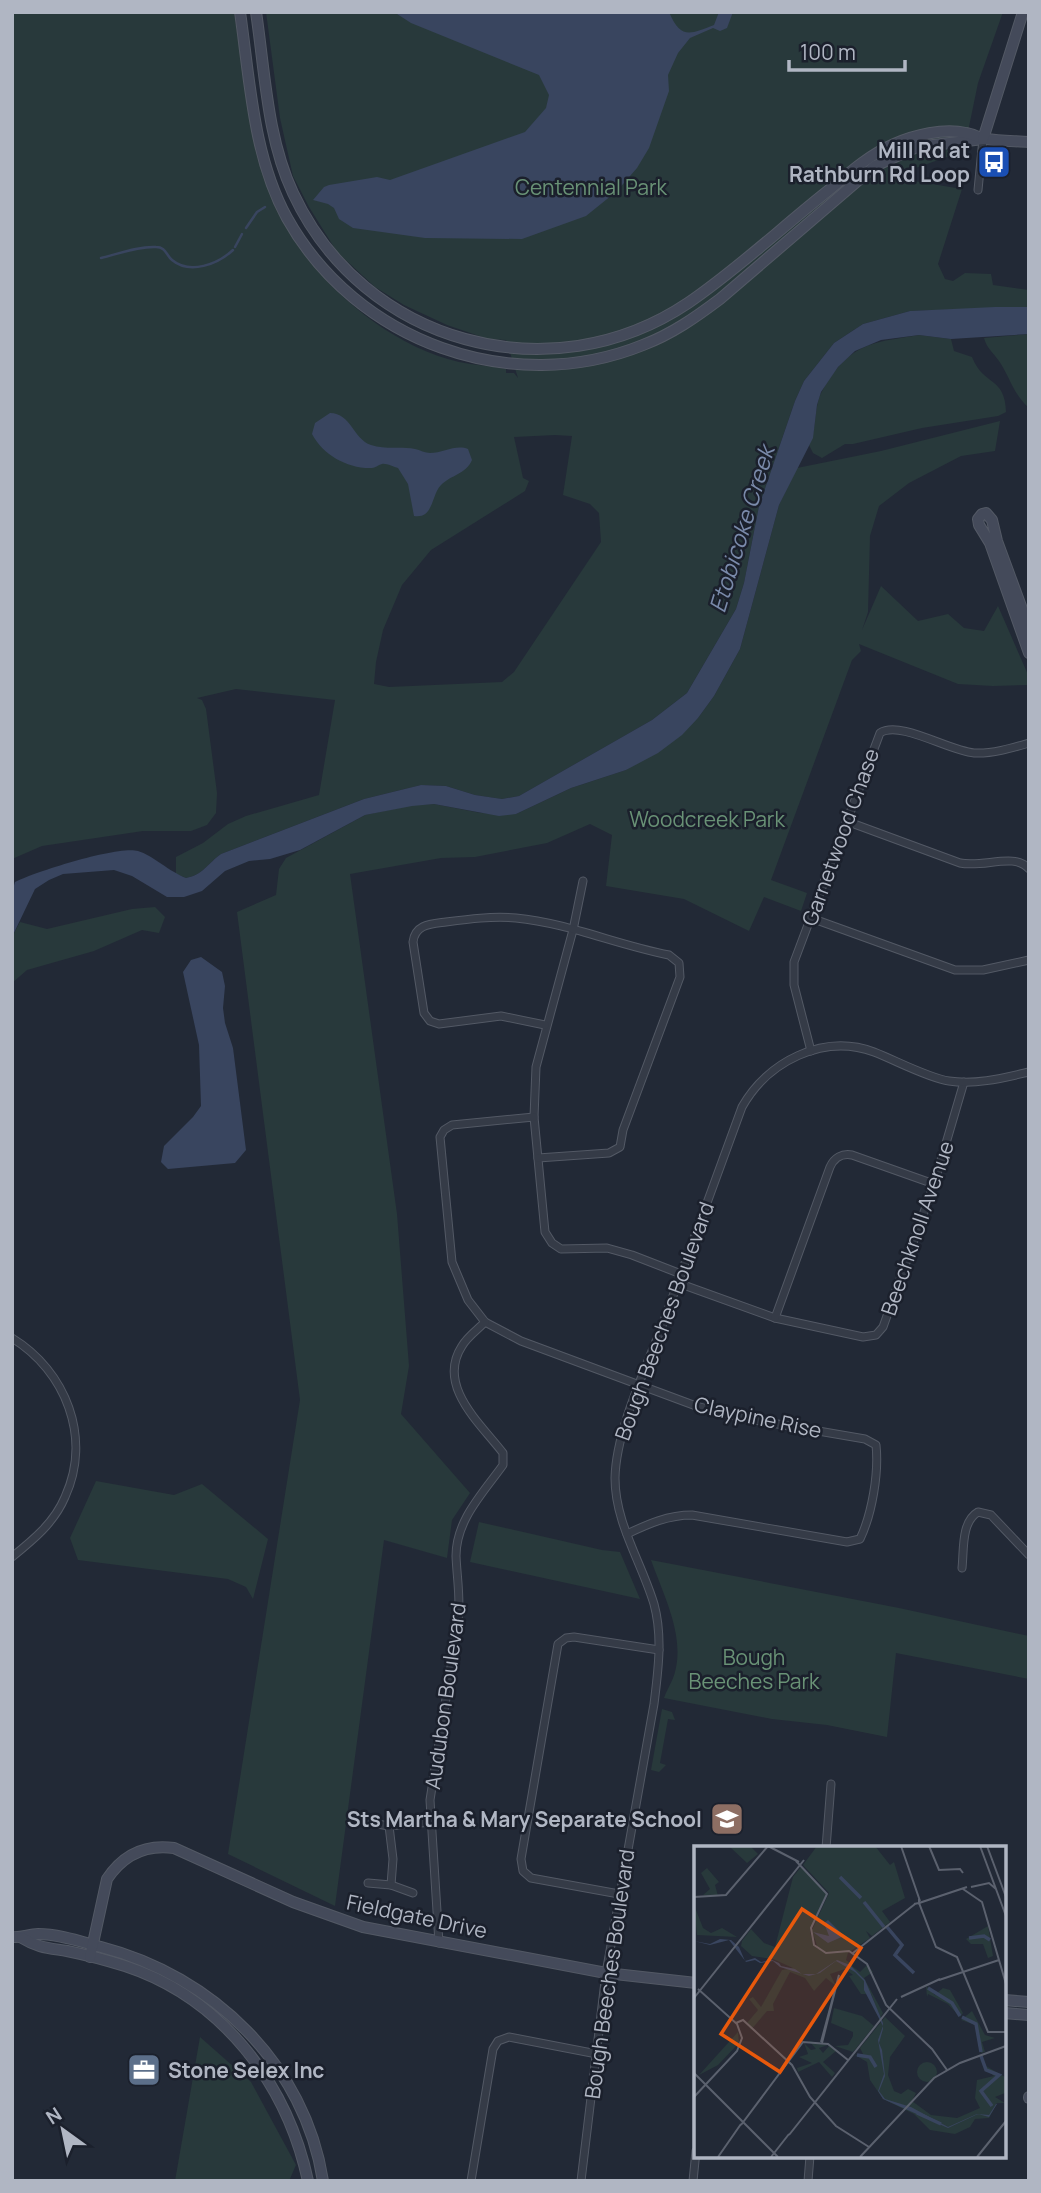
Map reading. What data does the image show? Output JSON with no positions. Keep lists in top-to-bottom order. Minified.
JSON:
{"streets":{"street":["Garnetwood Chase","Beechknoll Avenue","Bough Beeches Boulevard","Claypine Rise","Audubon Boulevard","Fieldgate Drive"]},"crossings":[["Garnetwood Chase","Bough Beeches Boulevard"],["Beechknoll Avenue","Bough Beeches Boulevard"],["Bough Beeches Boulevard","Claypine Rise"],["Bough Beeches Boulevard","Fieldgate Drive"],["Claypine Rise","Audubon Boulevard"],["Audubon Boulevard","Fieldgate Drive"]],"water":["Etobicoke Creek"],"parks":["Centennial Park","Woodcreek Park","Bough Beeches Park"],"places":{"bus stop":["Mill Rd at Rathburn Rd Loop"],"school or university":["Sts Martha & Mary Separate School"],"office":["Stone Selex Inc"]},"scale_bar":"100 m","north":"top left"}
